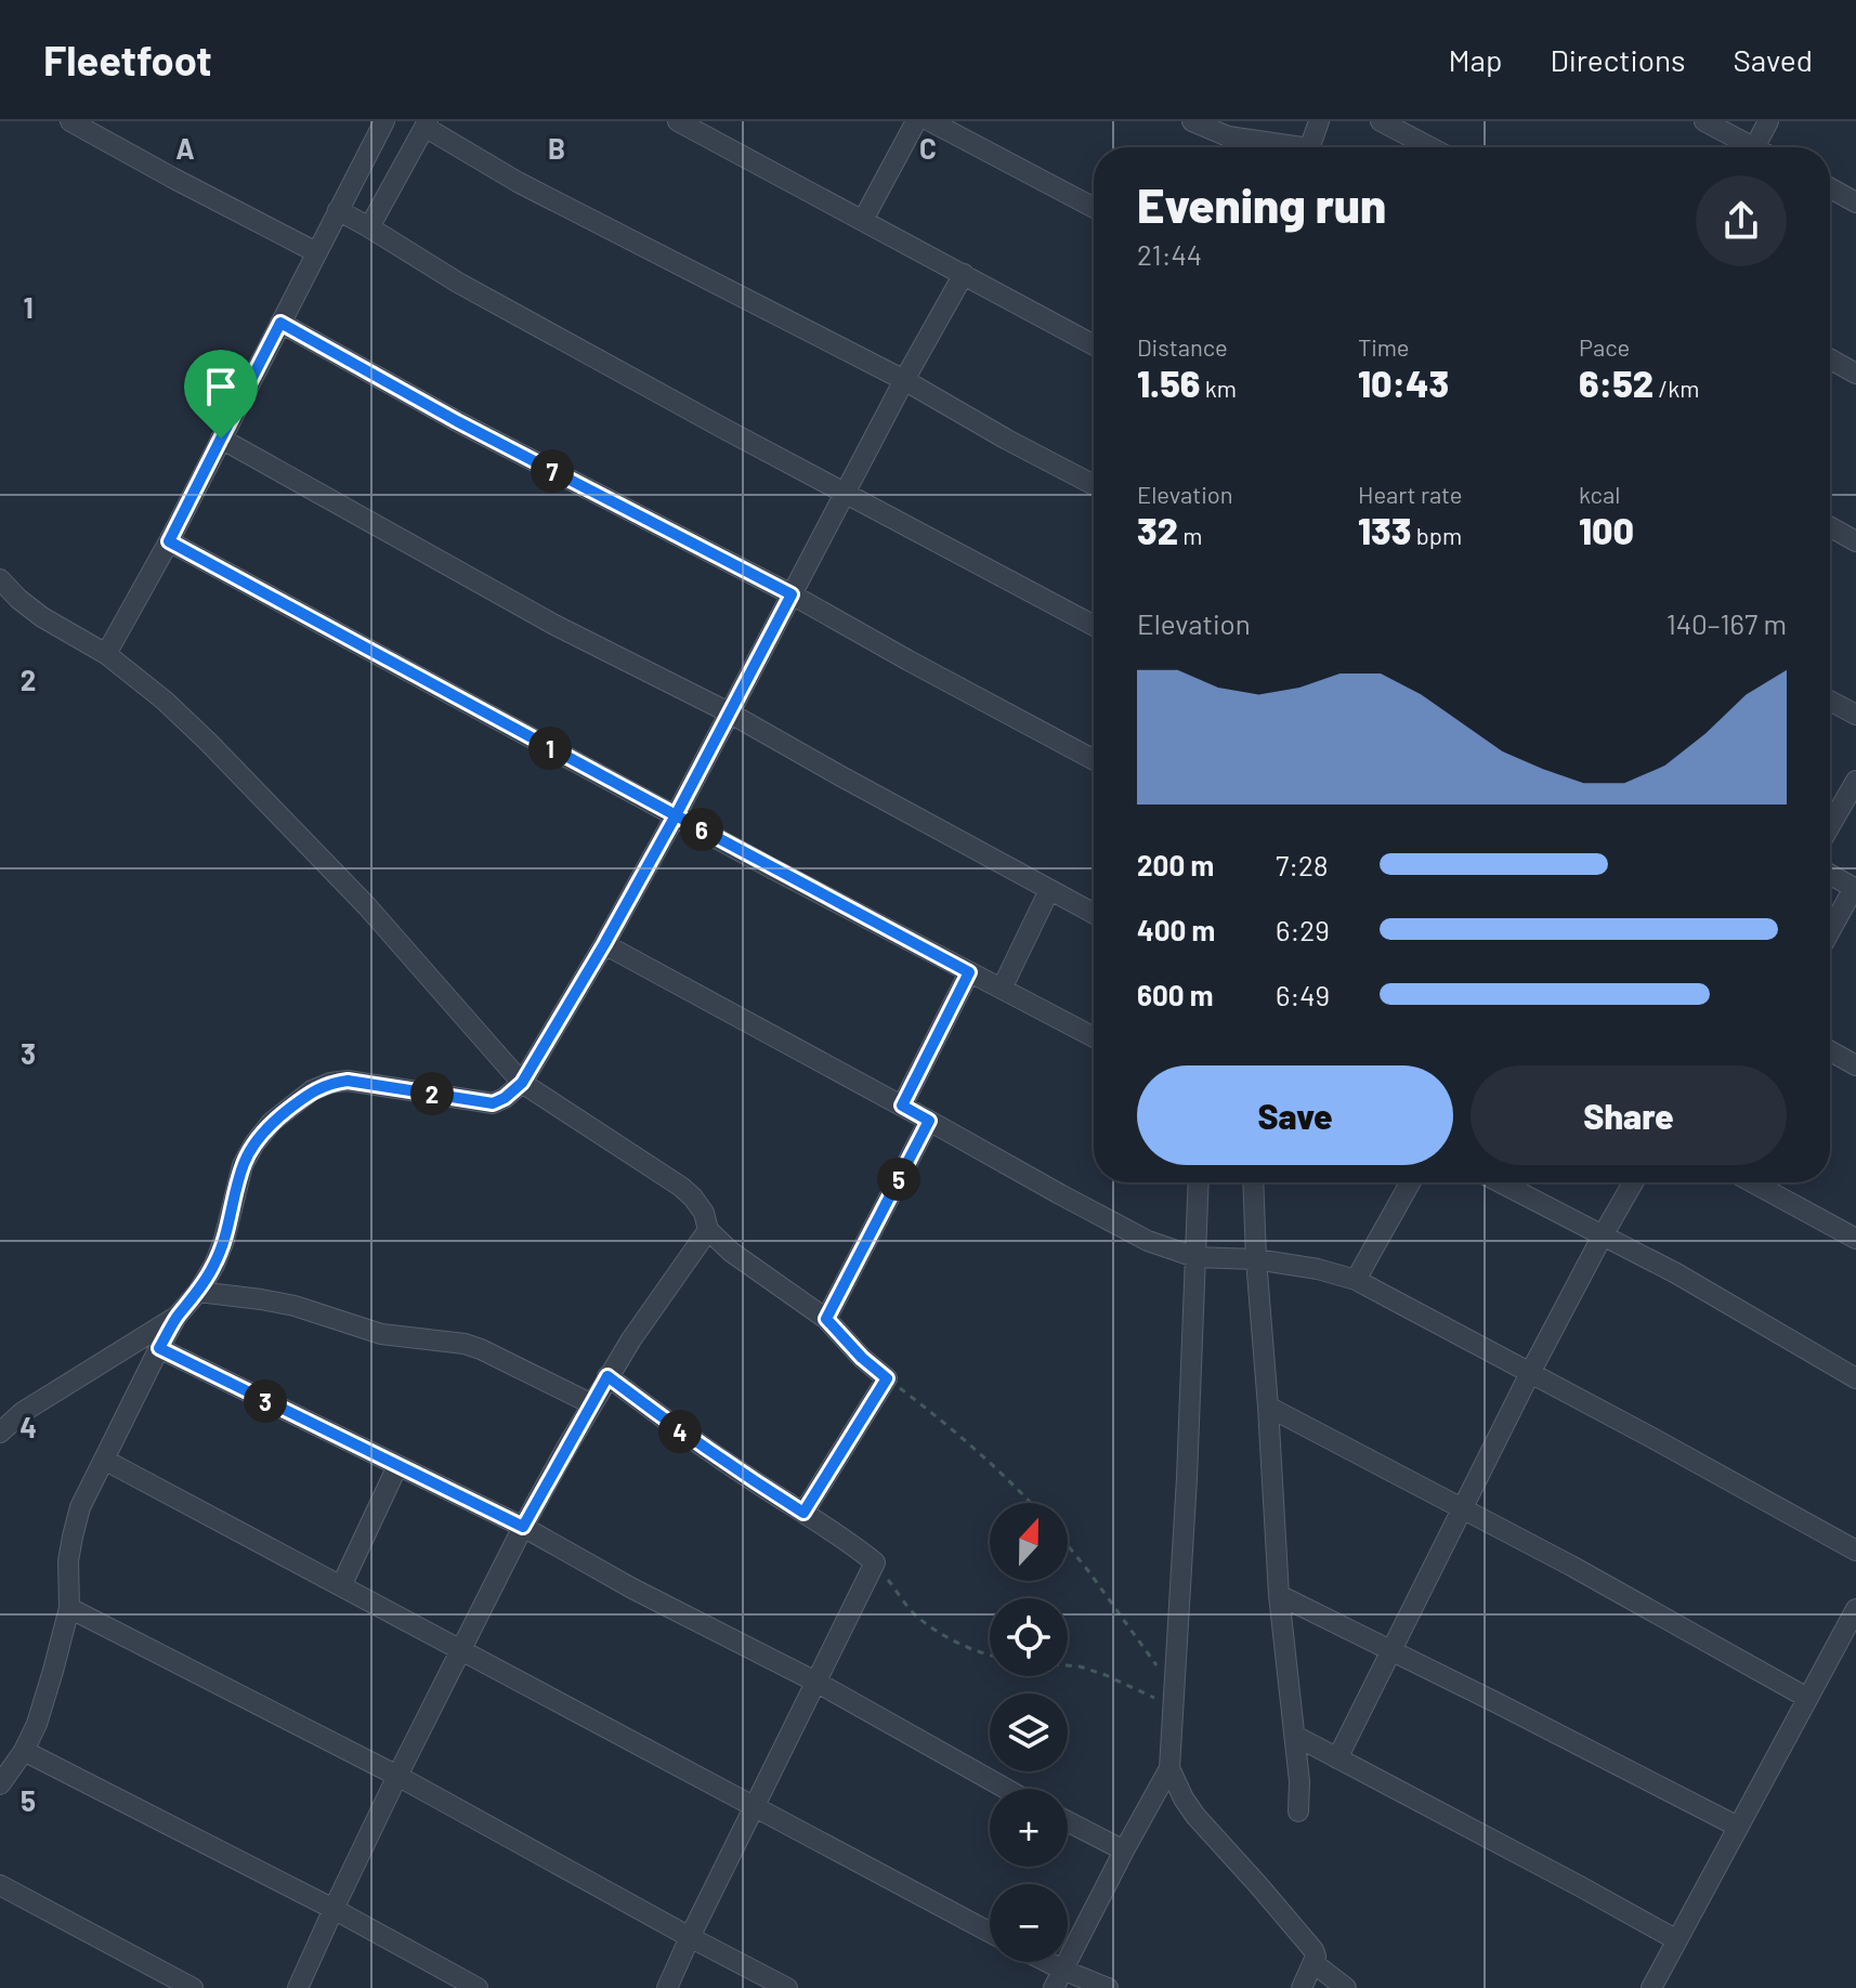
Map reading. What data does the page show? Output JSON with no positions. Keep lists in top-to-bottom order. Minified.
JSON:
{"north":"top","page":{"header":"Fleetfoot","nav":["Map","Directions","Saved"],"heading":["Evening run","21:44"],"stats":[["Distance","1.56 km"],["Time","10:43"],["Pace","6:52 /km"],["Elevation","32 m"],["Heart rate","133 bpm"],["kcal","100"]],"pins":["7","1","6","2","5","3","4"],"chart":["Elevation","140–167 m"],"list":[{"name":"200 m","note":"7:28"},{"name":"400 m","note":"6:29"},{"name":"600 m","note":"6:49"}],"buttons":["Save","Share"],"map_buttons":["+","−"]},"grid":{"columns":["A","B","C"],"rows":["1","2","3","4","5"]}}
